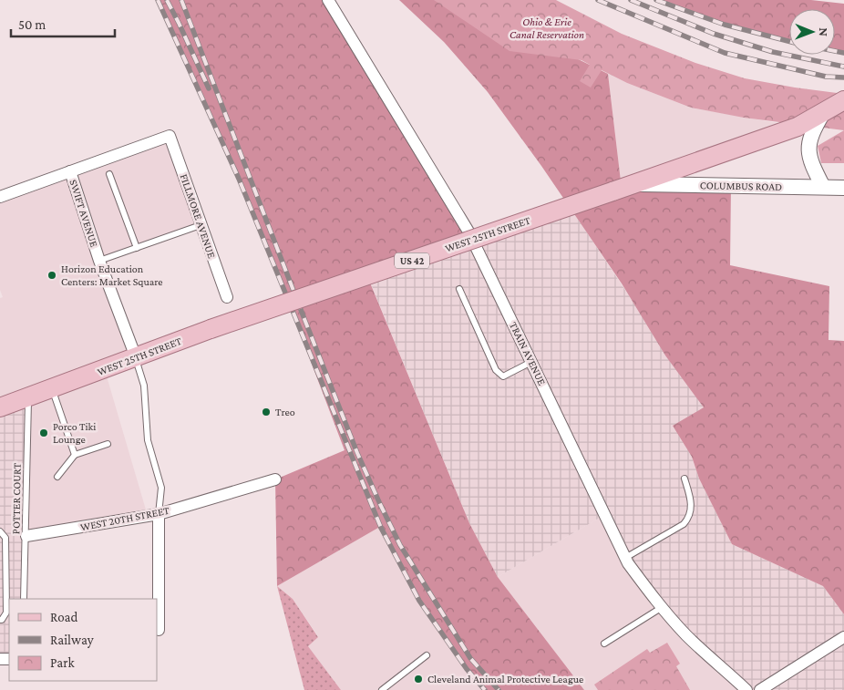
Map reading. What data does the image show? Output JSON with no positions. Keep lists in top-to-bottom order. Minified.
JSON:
{"streets":{"main road":["WEST 25TH STREET","US 42"],"street":["COLUMBUS ROAD","SWIFT AVENUE","FILLMORE AVENUE","TRAIN AVENUE","WEST 20TH STREET"],"lane":["POTTER COURT"]},"crossings":[["COLUMBUS ROAD","WEST 25TH STREET"],["SWIFT AVENUE","FILLMORE AVENUE"],["SWIFT AVENUE","WEST 25TH STREET"],["WEST 25TH STREET","POTTER COURT"],["POTTER COURT","WEST 20TH STREET"]],"parks":["Ohio & Erie Canal Reservation"],"places":["Horizon Education Centers: Market Square","Treo","Porco Tiki Lounge","Cleveland Animal Protective League"],"legend":["Road","Railway","Park"],"scale_bar":"50 m","north":"right"}
